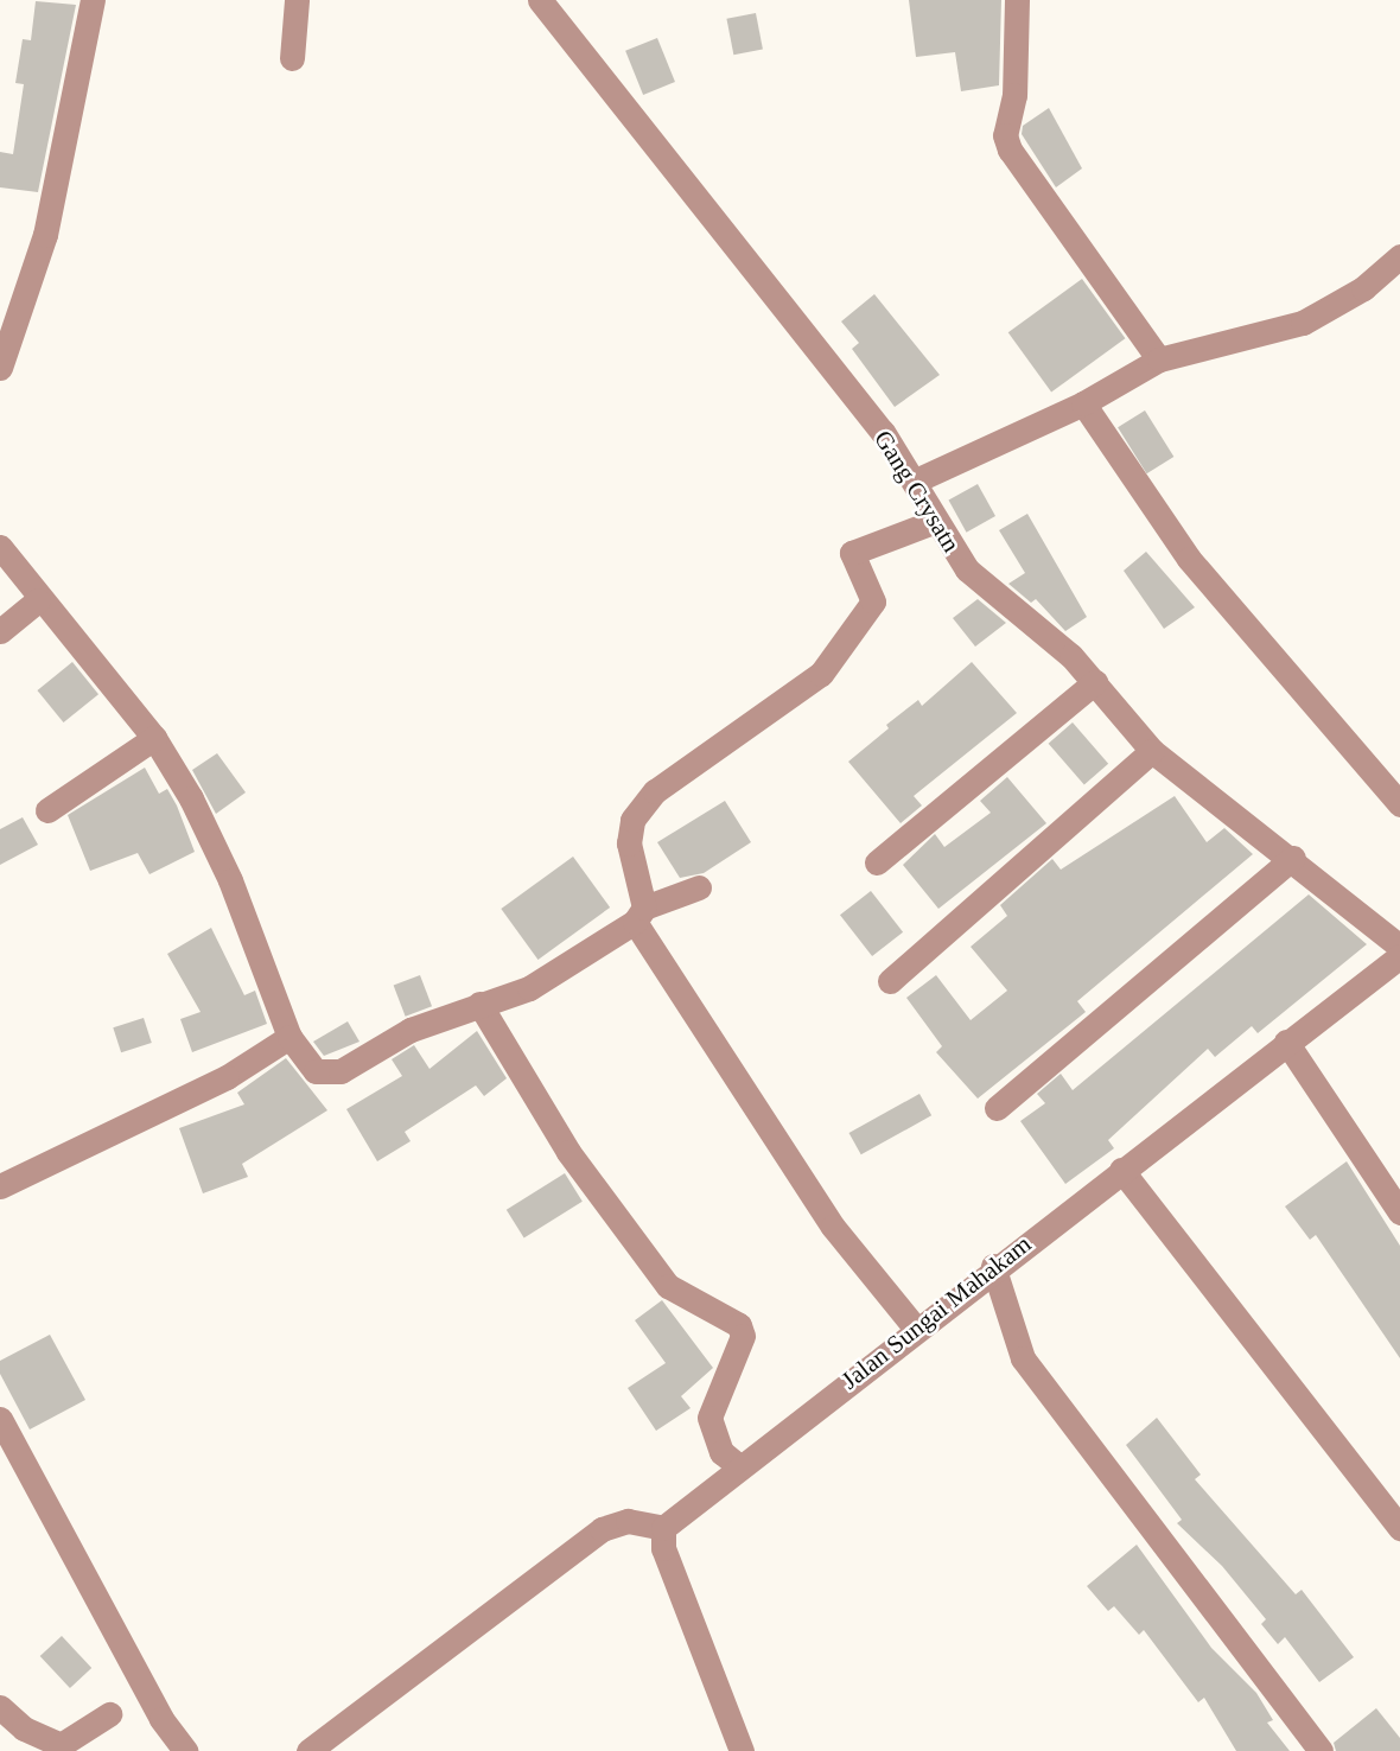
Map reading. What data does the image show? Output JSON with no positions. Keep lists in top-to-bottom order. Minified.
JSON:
{"streets":{"street":["Gang Crysatn","Jalan Sungai Mahakam"]}}
